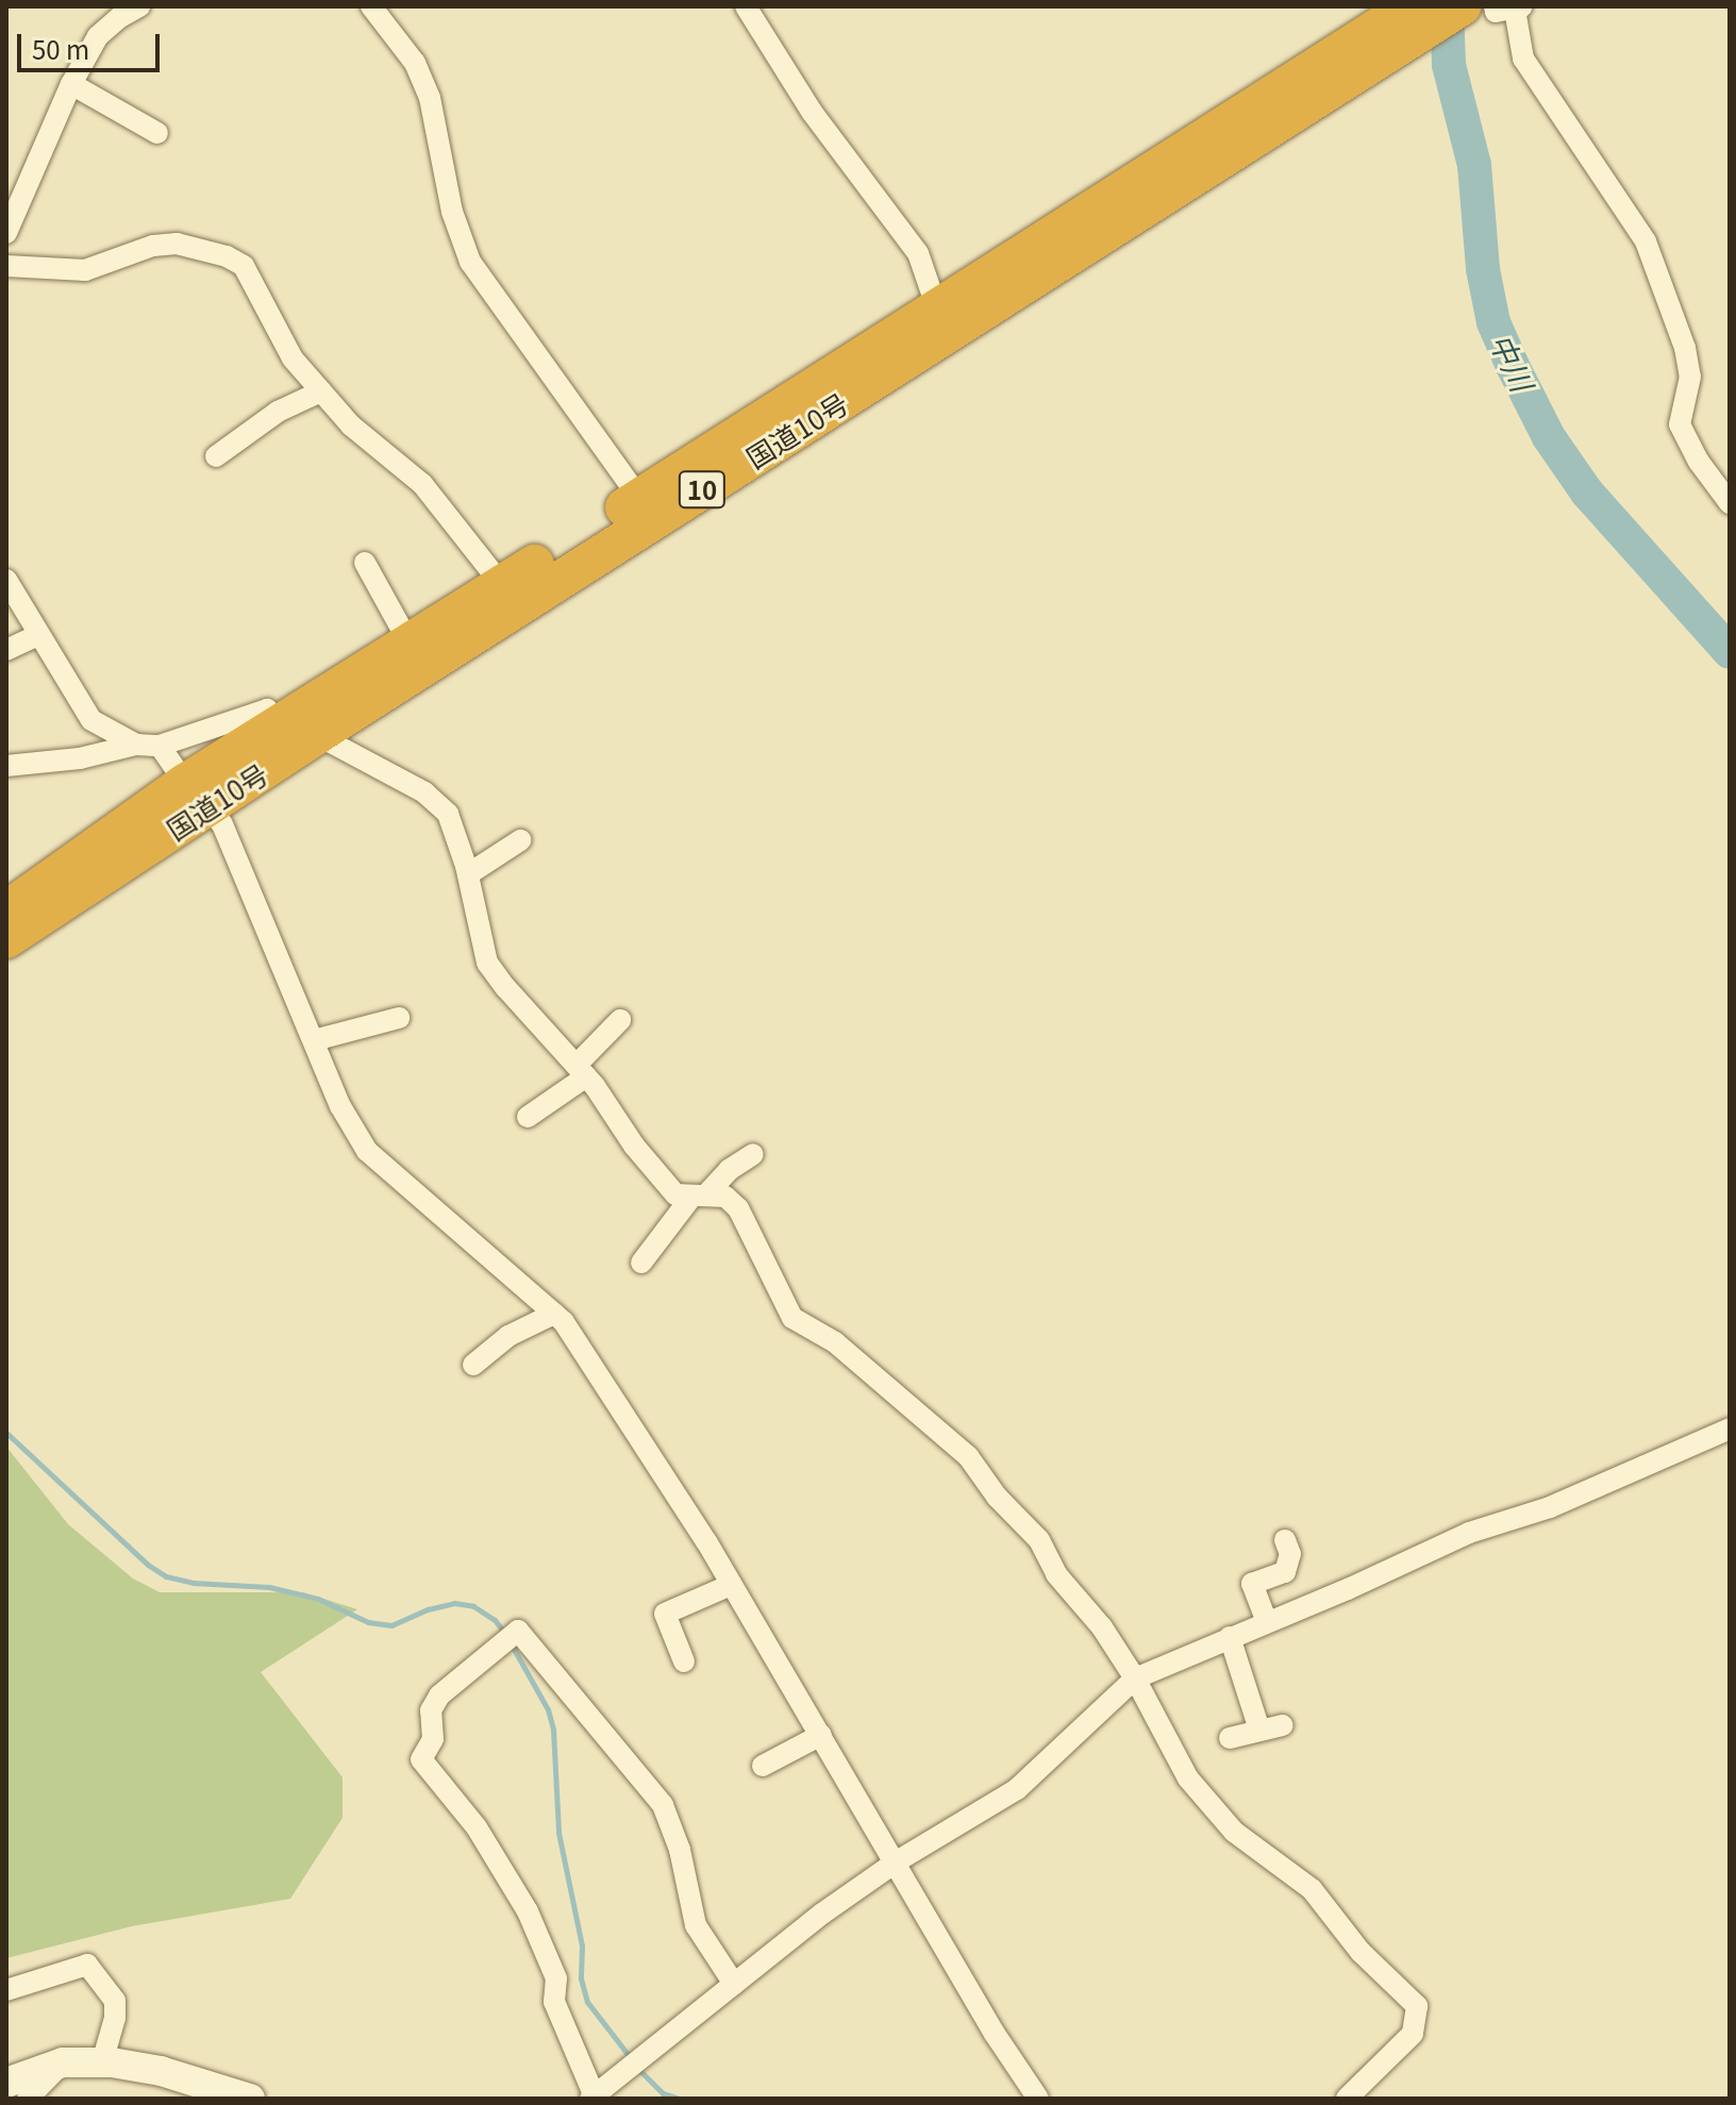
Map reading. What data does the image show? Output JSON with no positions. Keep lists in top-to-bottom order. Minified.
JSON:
{"streets":{"highway":["国道10号","10"]},"water":["中川"],"scale_bar":"50 m"}
